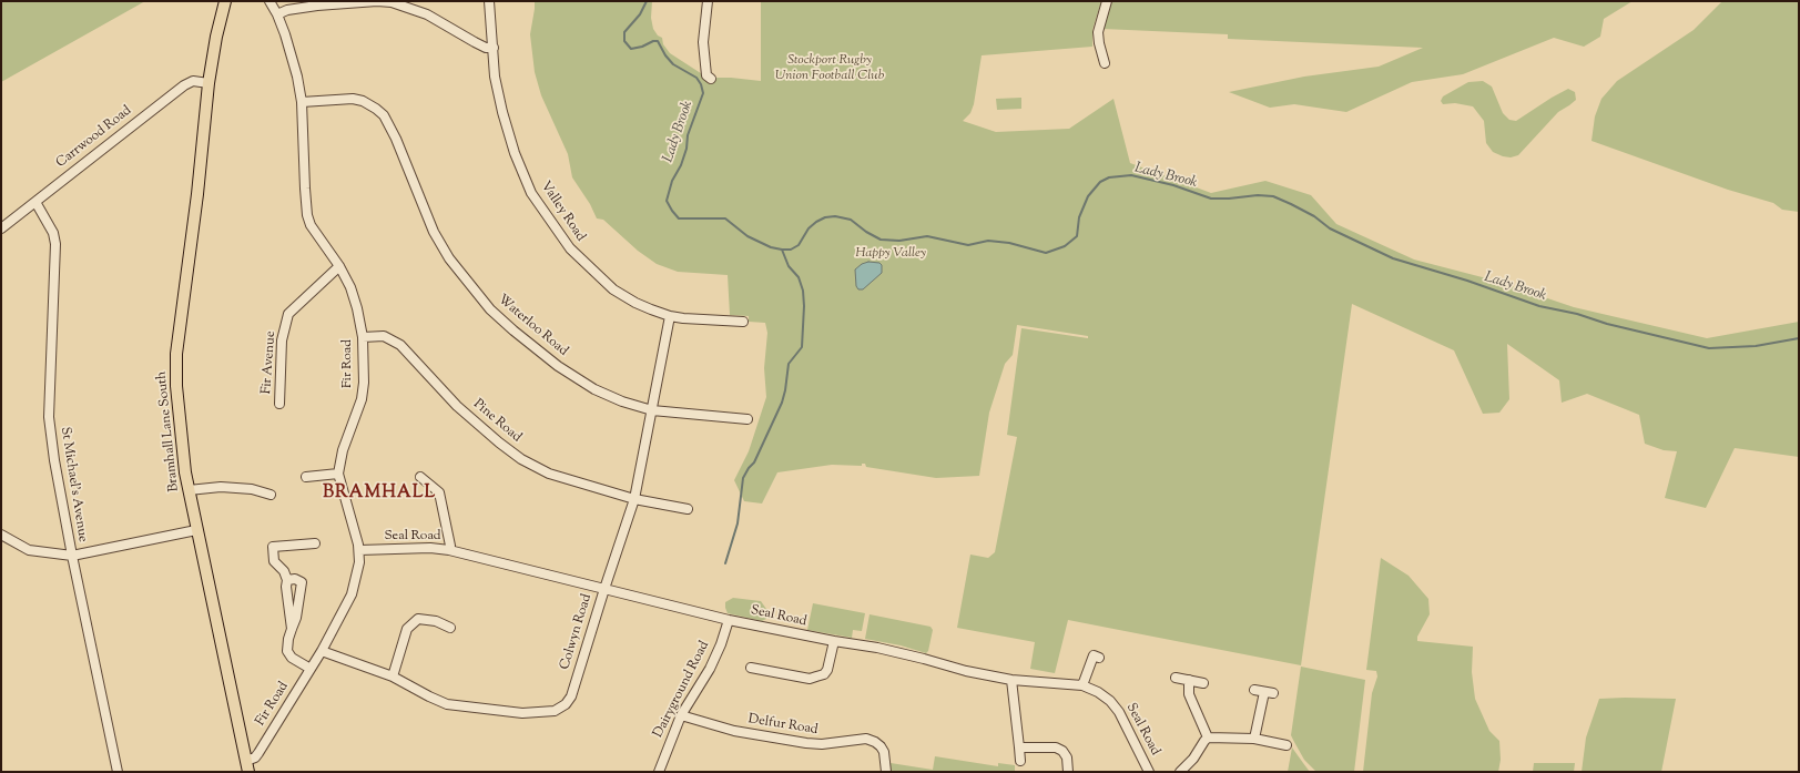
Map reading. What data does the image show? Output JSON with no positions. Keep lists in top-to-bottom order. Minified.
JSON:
{"streets":{"main road":["Bramhall Lane South"],"street":["Carrwood Road","Valley Road","Waterloo Road","Fir Avenue","Fir Road","Pine Road","St Michael's Avenue","Seal Road","Colwyn Road","Dairyground Road","Delfur Road"]},"crossings":[["Carrwood Road","Bramhall Lane South"],["Carrwood Road","St Michael's Avenue"],["Valley Road","Colwyn Road"],["Waterloo Road","Fir Road"],["Waterloo Road","Colwyn Road"],["Fir Avenue","Fir Road"],["Fir Road","Pine Road"],["Fir Road","Bramhall Lane South"],["Fir Road","Seal Road"],["Fir Road","Colwyn Road"],["Pine Road","Colwyn Road"],["Seal Road","Colwyn Road"],["Seal Road","Dairyground Road"],["Dairyground Road","Delfur Road"]],"districts":["BRAMHALL"],"water":["Lady Brook"],"parks":["Stockport Rugby Union Football Club","Happy Valley"]}
